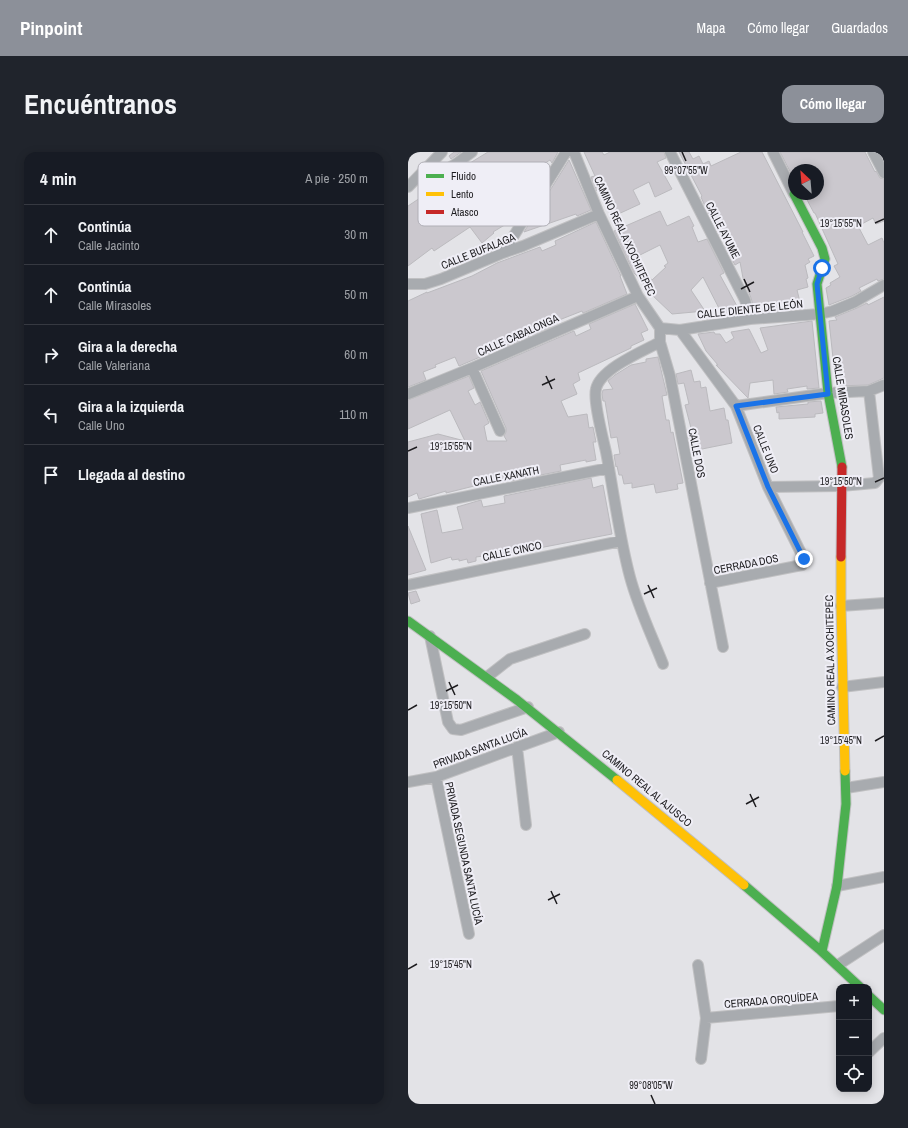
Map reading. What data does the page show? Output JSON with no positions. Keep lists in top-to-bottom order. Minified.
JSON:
{"streets":{"street":["CALLE AYUME","CAMINO REAL A XOCHITEPEC","CALLE BUFALAGA","CALLE DIENTE DE LEÓN","CALLE CABALONGA","CALLE MIRASOLES","CALLE UNO","CALLE DOS","CALLE XANATH","CALLE CINCO","CERRADA DOS","PRIVADA SANTA LUCÍA","CAMINO REAL AL AJUSCO","PRIVADA SEGUNDA SANTA LUCÍA","CERRADA ORQUÍDEA"]},"crossings":[["CALLE AYUME","CALLE DIENTE DE LEÓN"],["CAMINO REAL A XOCHITEPEC","CALLE BUFALAGA"],["CAMINO REAL A XOCHITEPEC","CALLE DIENTE DE LEÓN"],["CAMINO REAL A XOCHITEPEC","CALLE CABALONGA"],["CAMINO REAL A XOCHITEPEC","CALLE MIRASOLES"],["CAMINO REAL A XOCHITEPEC","CALLE DOS"],["CAMINO REAL A XOCHITEPEC","CAMINO REAL AL AJUSCO"],["CALLE DIENTE DE LEÓN","CALLE MIRASOLES"],["CALLE DIENTE DE LEÓN","CALLE UNO"],["CALLE DIENTE DE LEÓN","CALLE DOS"],["CALLE UNO","CERRADA DOS"],["CALLE DOS","CERRADA DOS"],["PRIVADA SANTA LUCÍA","CAMINO REAL AL AJUSCO"],["PRIVADA SANTA LUCÍA","PRIVADA SEGUNDA SANTA LUCÍA"]],"legend":["Fluido","Lento","Atasco"],"north":"top left","page":{"header":"Pinpoint","nav":["Mapa","Cómo llegar","Guardados"],"title":"Encuéntranos","buttons":"Cómo llegar","heading":["4 min","A pie · 250 m"],"list":[["Continúa","Calle Jacinto","30 m"],["Continúa","Calle Mirasoles","50 m"],["Gira a la derecha","Calle Valeriana","60 m"],["Gira a la izquierda","Calle Uno","110 m"],"Llegada al destino"],"map_buttons":["+","−"]},"coordinates":["99°07'55\"W","19°15'55\"N","19°15'50\"N","19°15'45\"N","99°08'05\"W"]}
